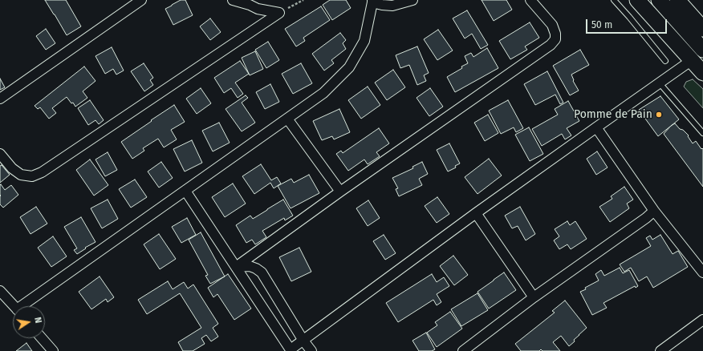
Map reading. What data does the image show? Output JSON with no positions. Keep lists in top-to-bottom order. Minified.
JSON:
{"places":["Pomme de Pain"],"scale_bar":"50 m","north":"right"}
